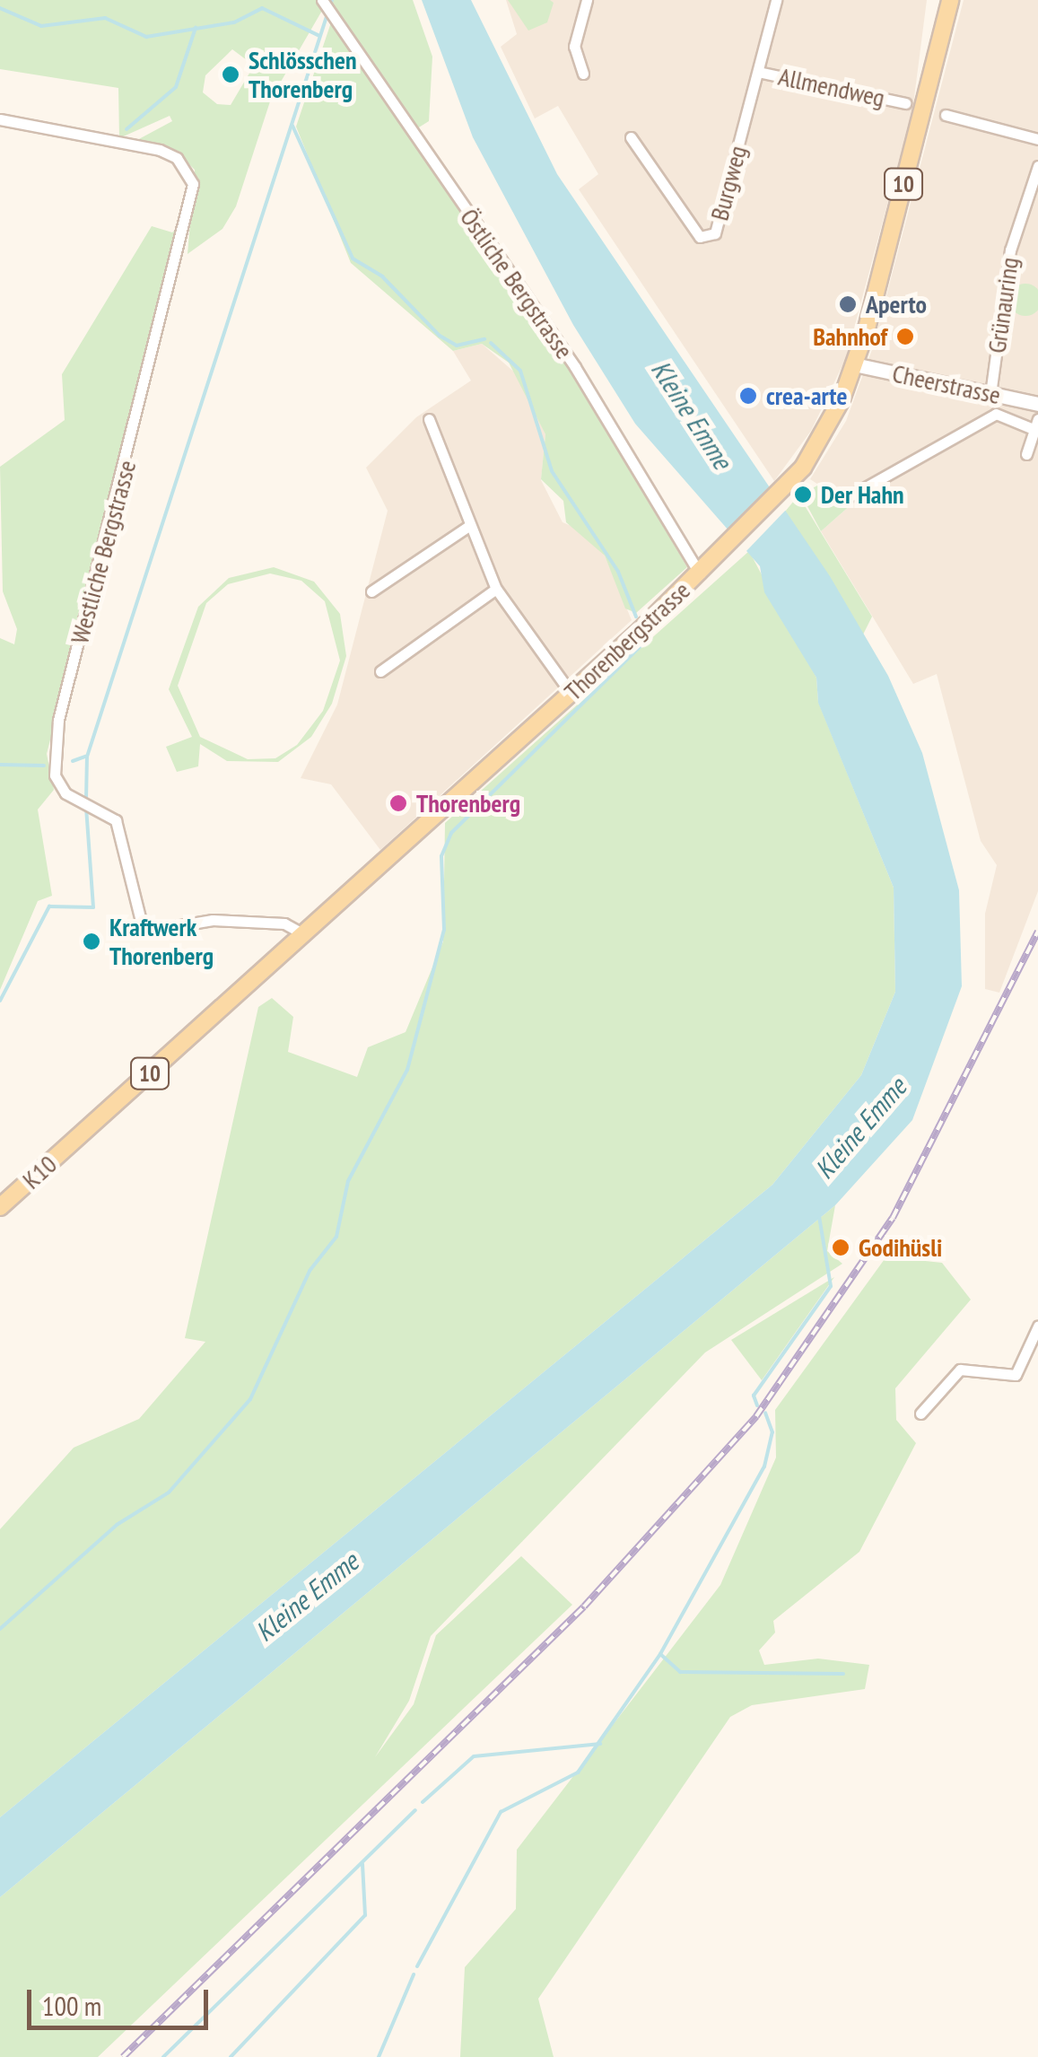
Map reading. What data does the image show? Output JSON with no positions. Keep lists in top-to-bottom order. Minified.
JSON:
{"streets":{"main road":["10","Thorenbergstrasse","K10"],"street":["Allmendweg","Burgweg","Östliche Bergstrasse","Grünauring","Cheerstrasse","Westliche Bergstrasse"]},"crossings":[["Allmendweg","Burgweg"],["Östliche Bergstrasse","Thorenbergstrasse"],["Grünauring","Cheerstrasse"],["Cheerstrasse","Thorenbergstrasse"],["Westliche Bergstrasse","Thorenbergstrasse"],["Thorenbergstrasse","K10"]],"water":["Kleine Emme"],"places":["Schlösschen Thorenberg","Aperto","Bahnhof","crea-arte","Der Hahn","Thorenberg","Kraftwerk Thorenberg","Godihüsli"],"scale_bar":"100 m"}
